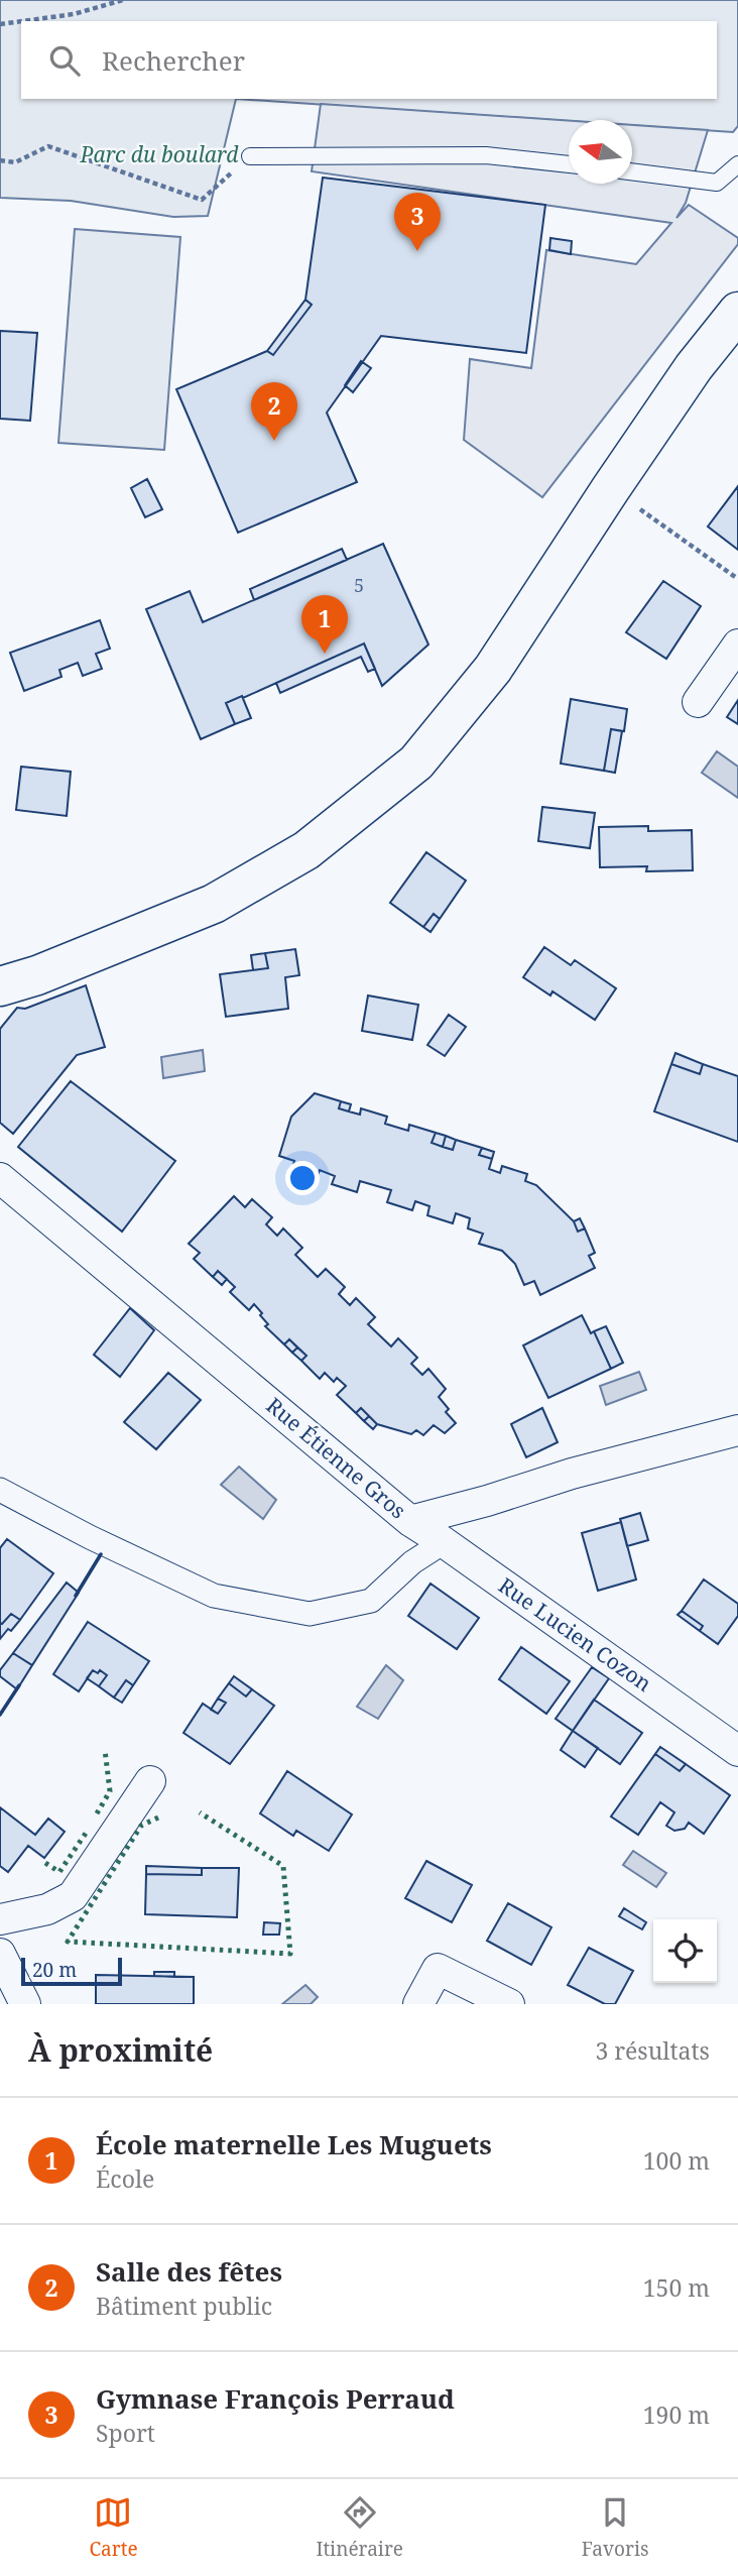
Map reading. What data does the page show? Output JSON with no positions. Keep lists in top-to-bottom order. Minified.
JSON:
{"streets":{"street":["Rue Étienne Gros","Rue Lucien Cozon"]},"crossings":[["Rue Étienne Gros","Rue Lucien Cozon"]],"parks":["Parc du boulard"],"house_numbers":["5"],"scale_bar":"20 m","north":"left","page":{"search":"Rechercher","pins":["3","2","1"],"scale":"20 m","heading":["À proximité","3 résultats"],"list":[{"mark":"1","name":"École maternelle Les Muguets","note":"École","value":"100 m"},{"mark":"2","name":"Salle des fêtes","note":"Bâtiment public","value":"150 m"},{"mark":"3","name":"Gymnase François Perraud","note":"Sport","value":"190 m"}],"nav":["Carte","Itinéraire","Favoris"]}}
